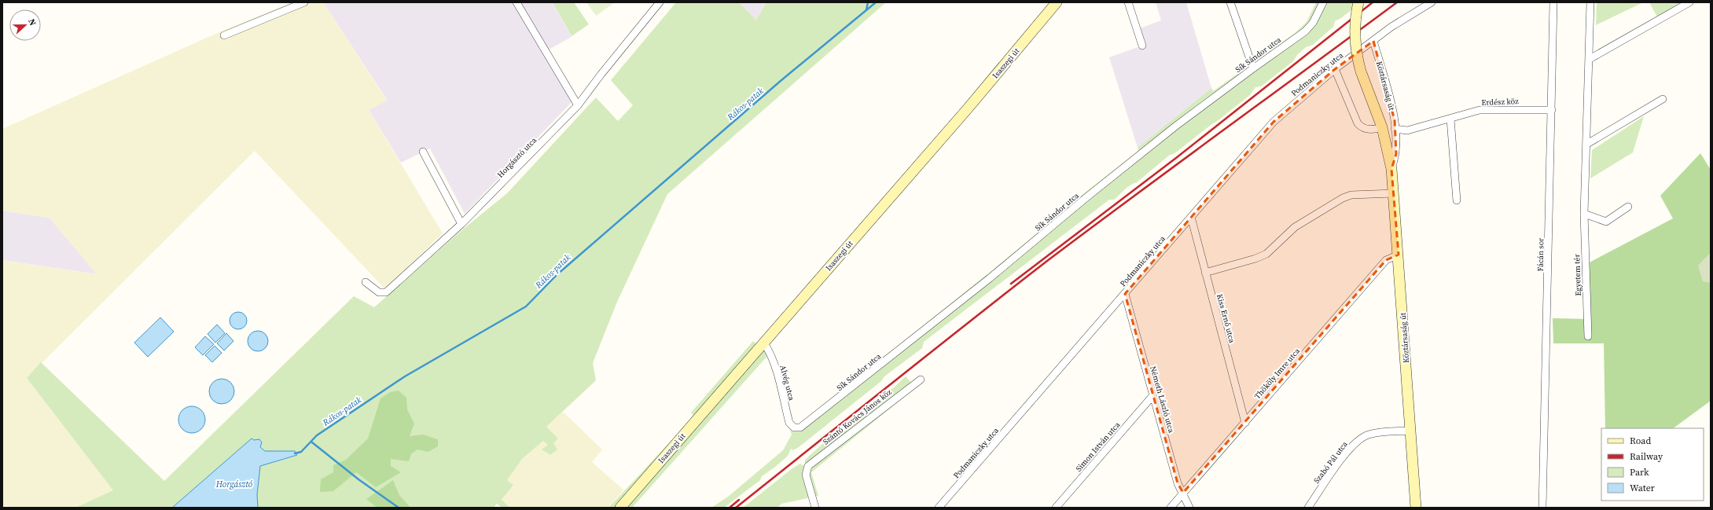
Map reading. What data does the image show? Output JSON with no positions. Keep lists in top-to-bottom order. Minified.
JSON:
{"streets":{"main road":["Isaszegi út","Köztársaság út"],"street":["Sík Sándor utca","Podmaniczky utca","Erdész köz","Horgásztó utca","Fácán sor","Egyetem tér","Kiss Ernő utca","Thököly Imre utca","Alvég utca","Németh László utca","Szántó Kovács János köz","Simon István utca","Szabó Pál utca"]},"crossings":[["Sík Sándor utca","Alvég utca"],["Isaszegi út","Alvég utca"],["Podmaniczky utca","Köztársaság út"],["Podmaniczky utca","Kiss Ernő utca"],["Podmaniczky utca","Németh László utca"],["Köztársaság út","Erdész köz"],["Köztársaság út","Thököly Imre utca"],["Köztársaság út","Szabó Pál utca"],["Erdész köz","Fácán sor"],["Kiss Ernő utca","Thököly Imre utca"],["Thököly Imre utca","Németh László utca"],["Németh László utca","Simon István utca"]],"water":["Rákos-patak","Horgásztó"],"legend":["Road","Railway","Park","Water"],"north":"right"}
